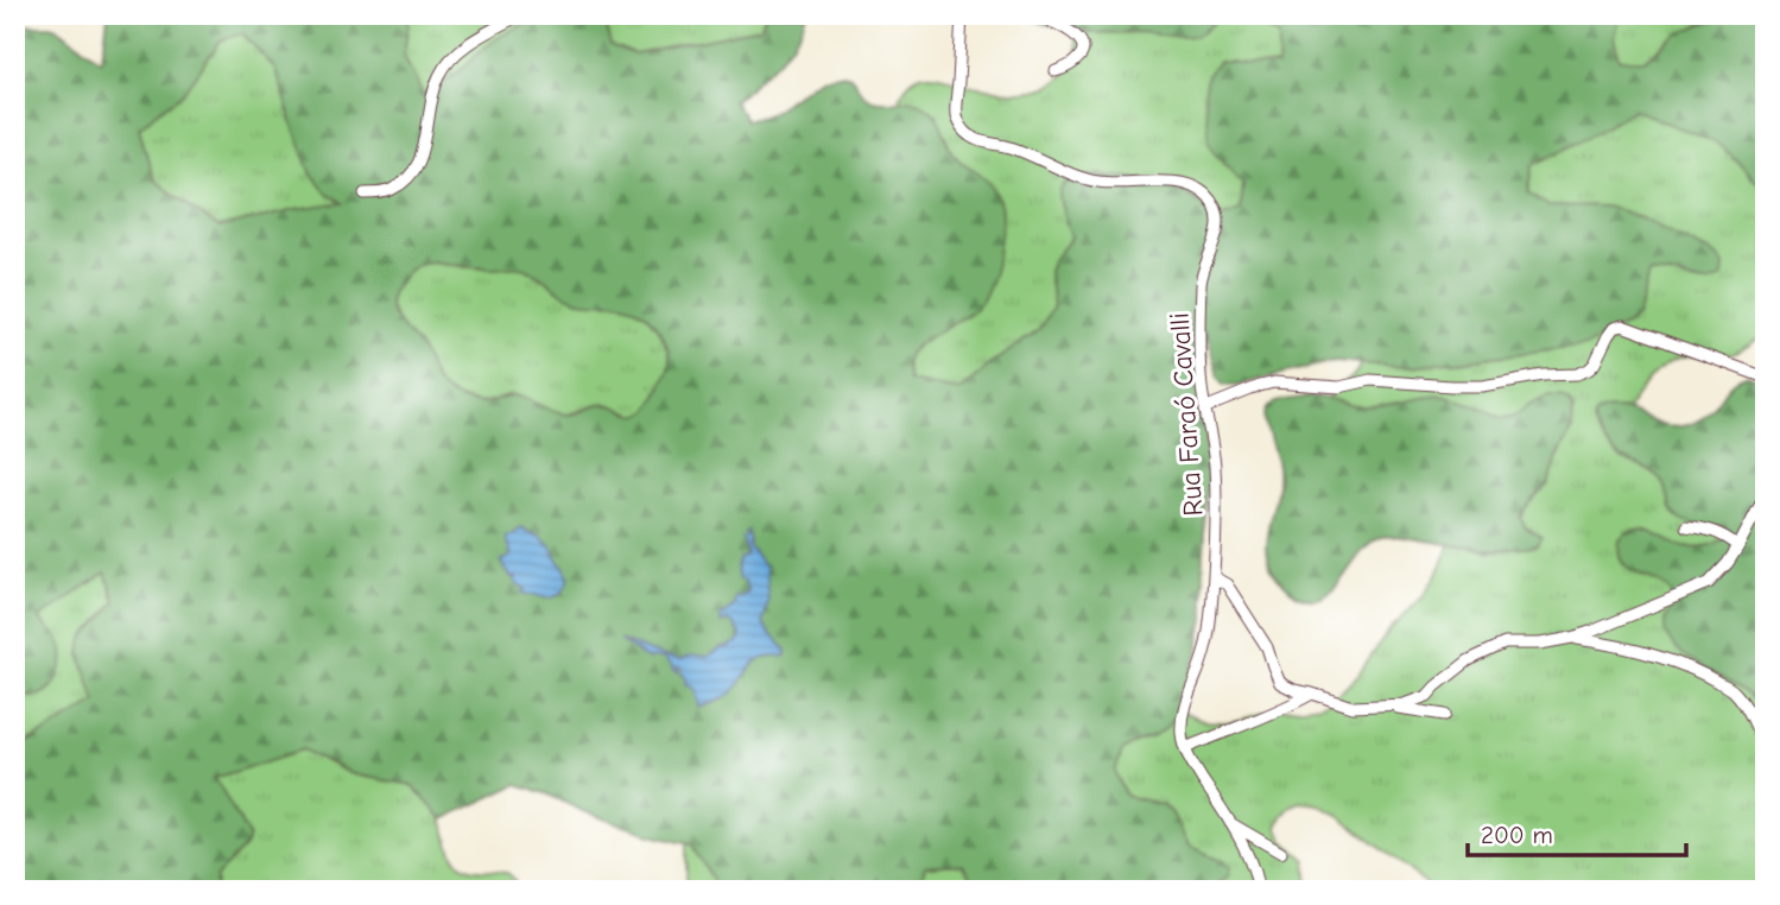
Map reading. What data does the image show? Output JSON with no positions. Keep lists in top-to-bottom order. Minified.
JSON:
{"streets":{"street":["Rua Faraó Cavalli"]},"scale_bar":"200 m"}
